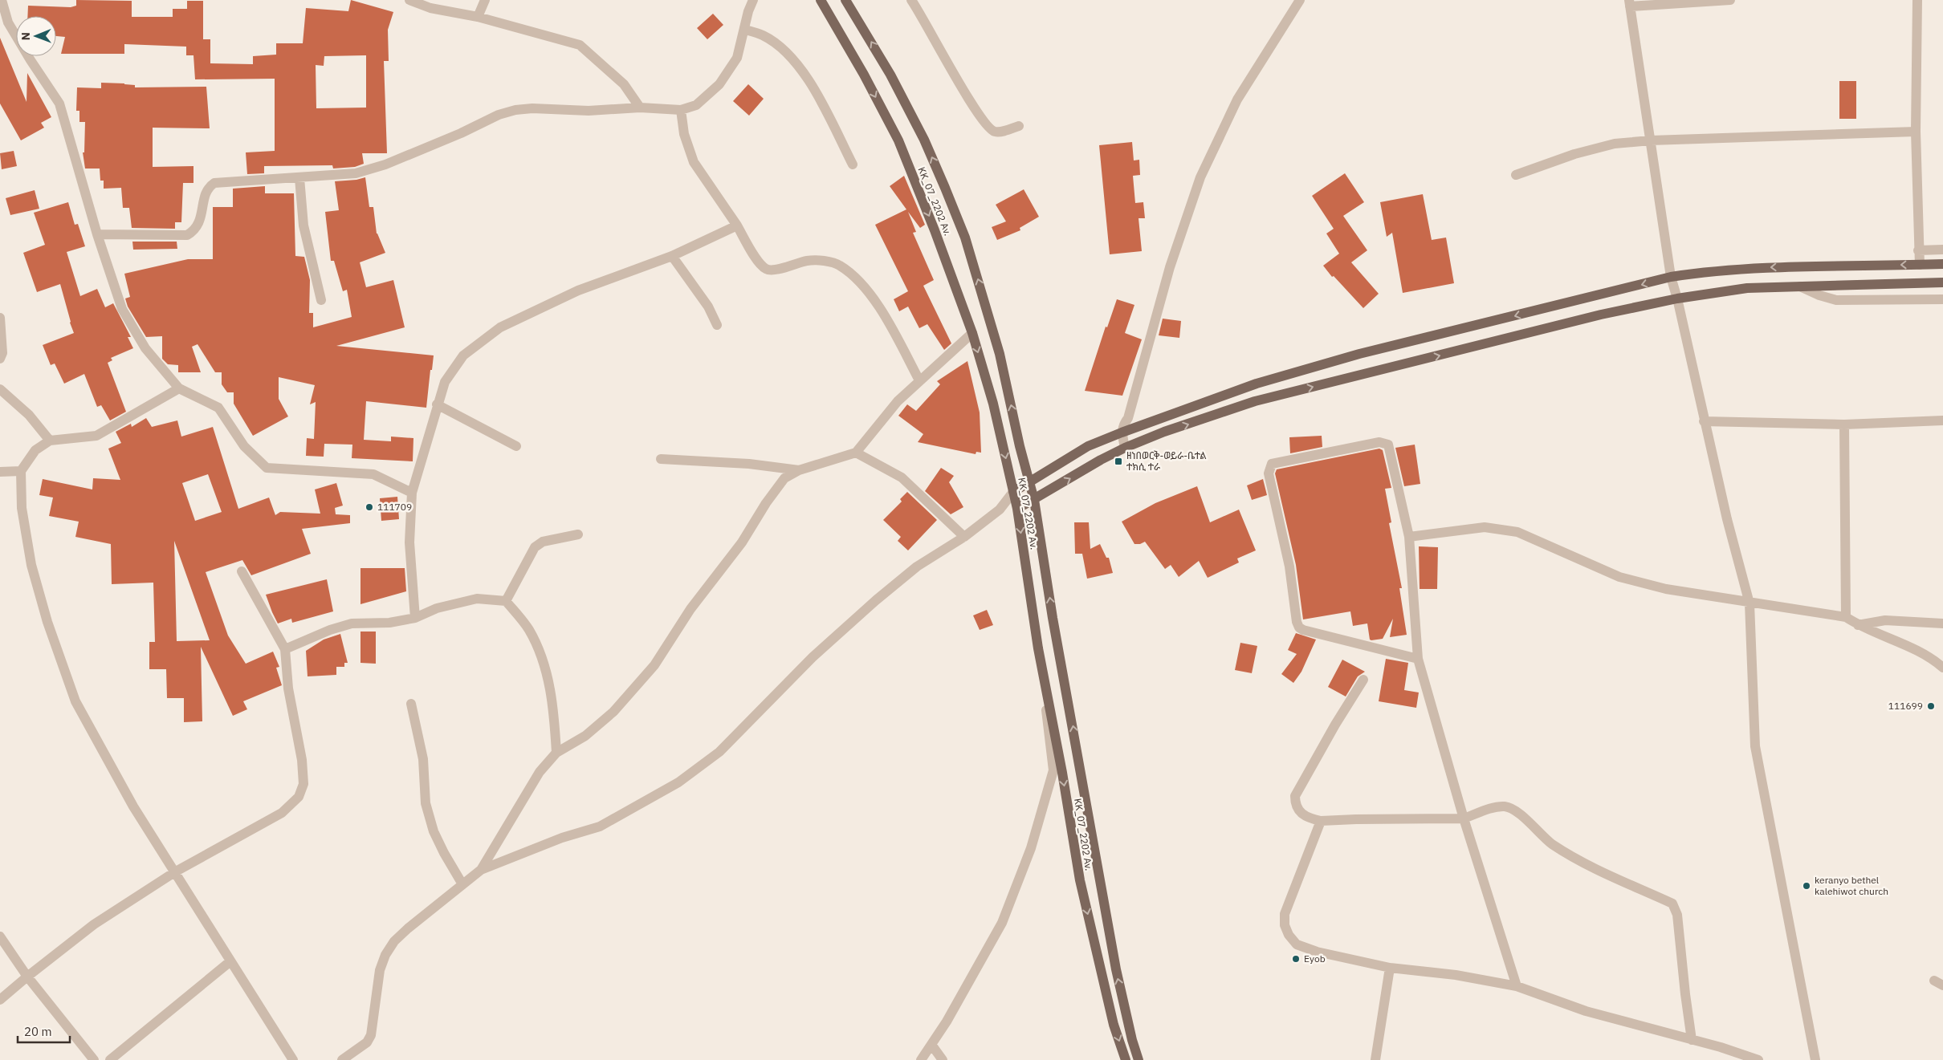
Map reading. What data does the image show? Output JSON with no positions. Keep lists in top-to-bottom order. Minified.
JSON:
{"streets":{"main road":["KK_07_2202 Av."]},"places":{"transit":["ዘነበወርቅ-ወይራ-ቤተል ተክሲ ተራ"],"other":["111709","111699","keranyo bethel kalehiwot church","Eyob"]},"scale_bar":"20 m","north":"left"}
